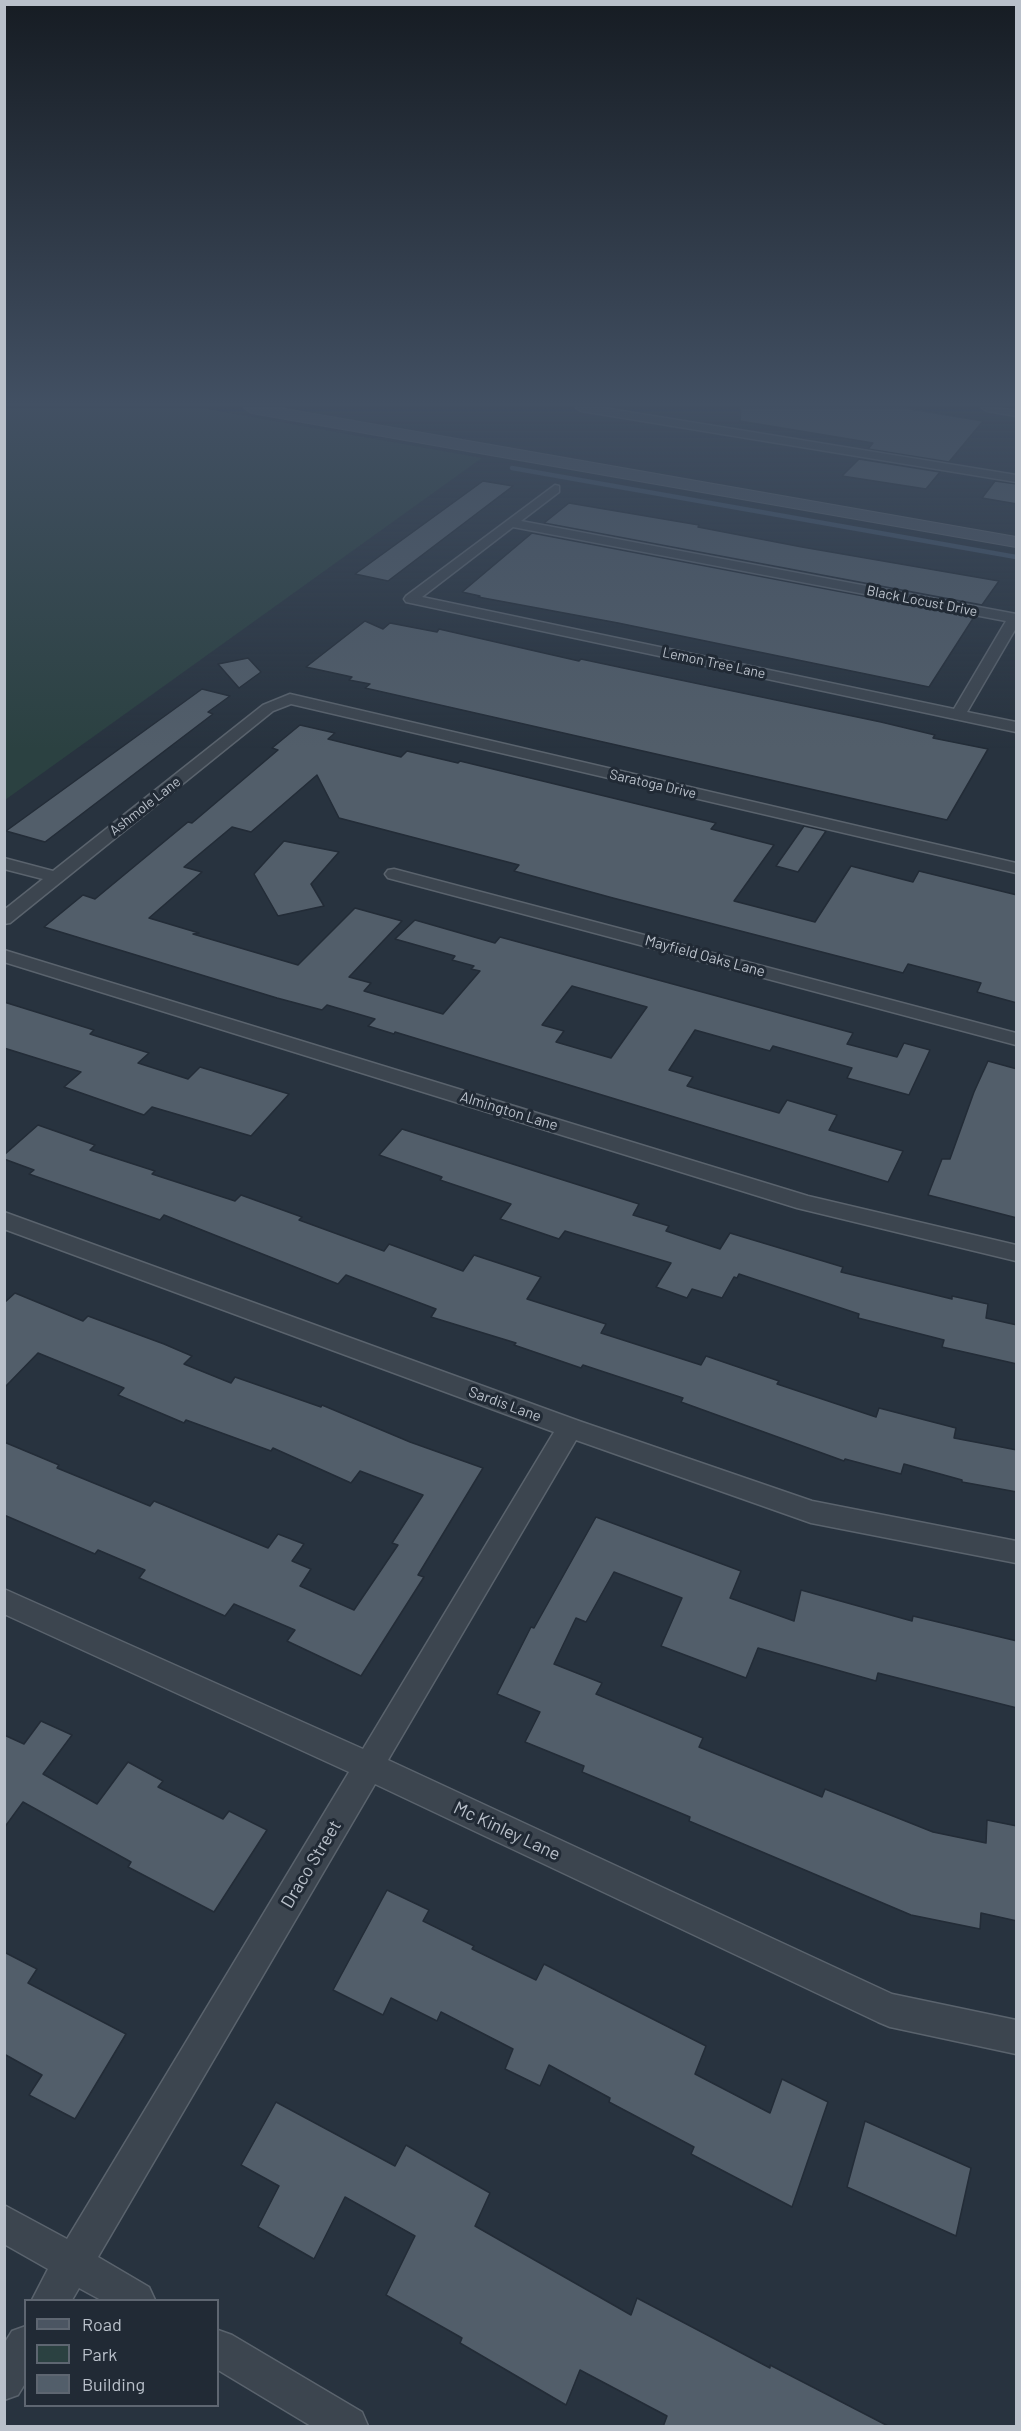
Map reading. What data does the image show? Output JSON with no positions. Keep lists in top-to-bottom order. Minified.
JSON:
{"streets":{"street":["Black Locust Drive","Lemon Tree Lane","Saratoga Drive","Ashmole Lane","Mayfield Oaks Lane","Almington Lane","Sardis Lane","Mc Kinley Lane","Draco Street"]},"crossings":[["Black Locust Drive","Lemon Tree Lane"],["Saratoga Drive","Ashmole Lane"],["Sardis Lane","Draco Street"],["Mc Kinley Lane","Draco Street"]],"legend":["Road","Park","Building"]}
